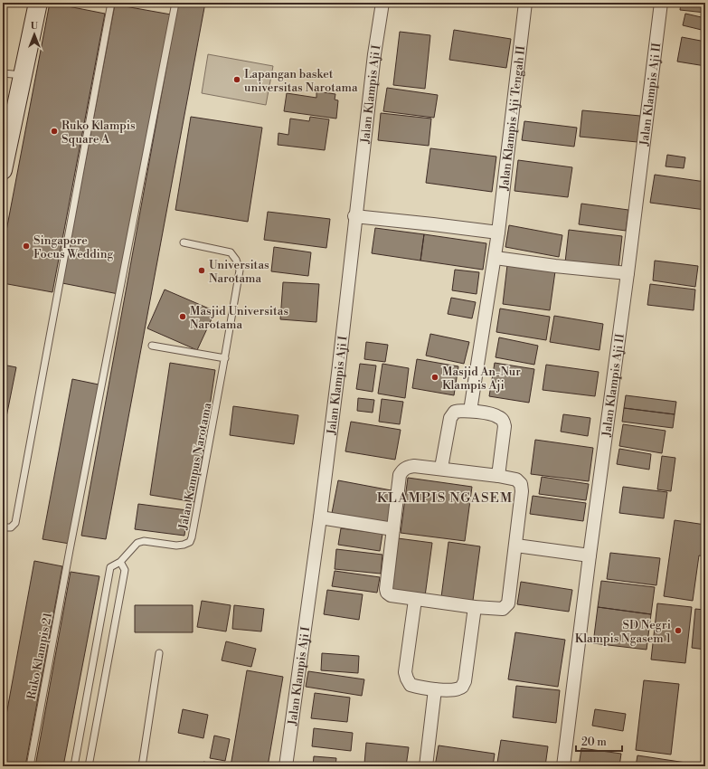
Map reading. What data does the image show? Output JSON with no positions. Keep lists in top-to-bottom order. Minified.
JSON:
{"streets":{"street":["Jalan Klampis Aji I","Jalan Klampis Aji II","Jalan Klampis Aji Tengah II"],"lane":["Jalan Kampus Narotama","Ruko Klampis 21"]},"districts":["KLAMPIS NGASEM"],"places":["Lapangan basket universitas Narotama","Ruko Klampis Square A","Singapore Focus Wedding","Universitas Narotama","Masjid Universitas Narotama","Masjid An-Nur Klampis Aji","SD Negri Klampis Ngasem 1"],"scale_bar":"20 m","north":"top"}
